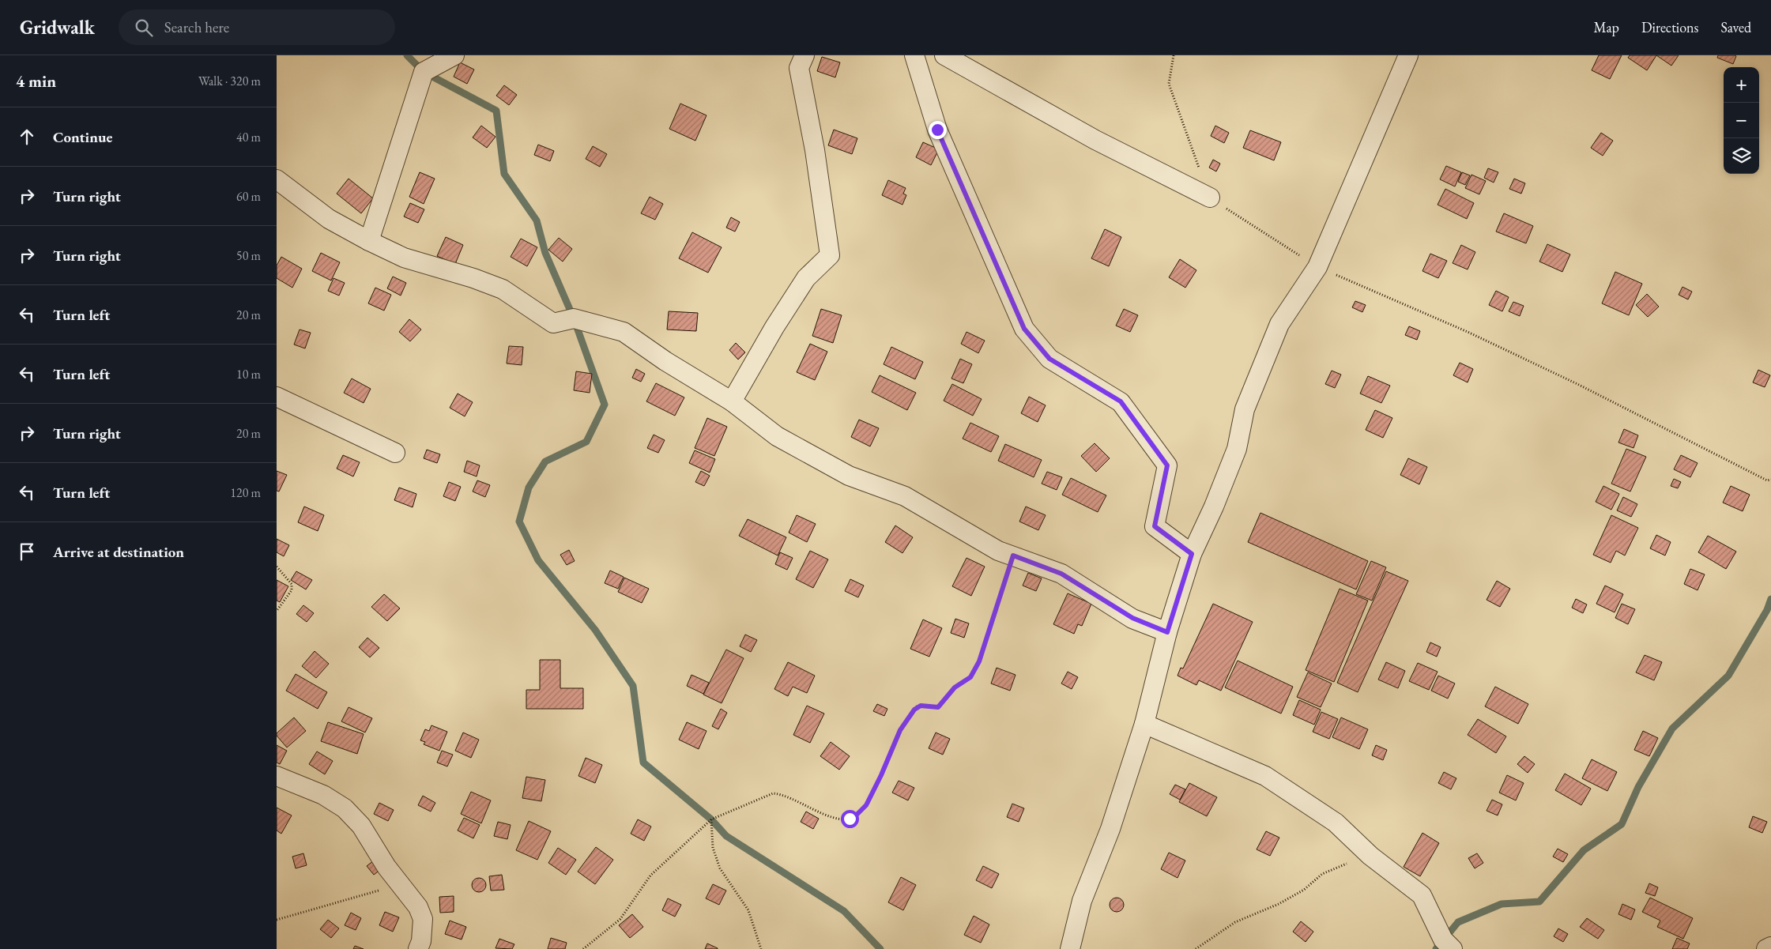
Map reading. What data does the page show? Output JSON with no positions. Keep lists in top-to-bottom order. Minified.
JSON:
{"page":{"header":"Gridwalk","search":"Search here","nav":["Map","Directions","Saved"],"heading":["4 min","Walk · 320 m"],"map_buttons":["+","−"],"list":[["Continue","40 m"],["Turn right","60 m"],["Turn right","50 m"],["Turn left","20 m"],["Turn left","10 m"],["Turn right","20 m"],["Turn left","120 m"],"Arrive at destination"]}}
